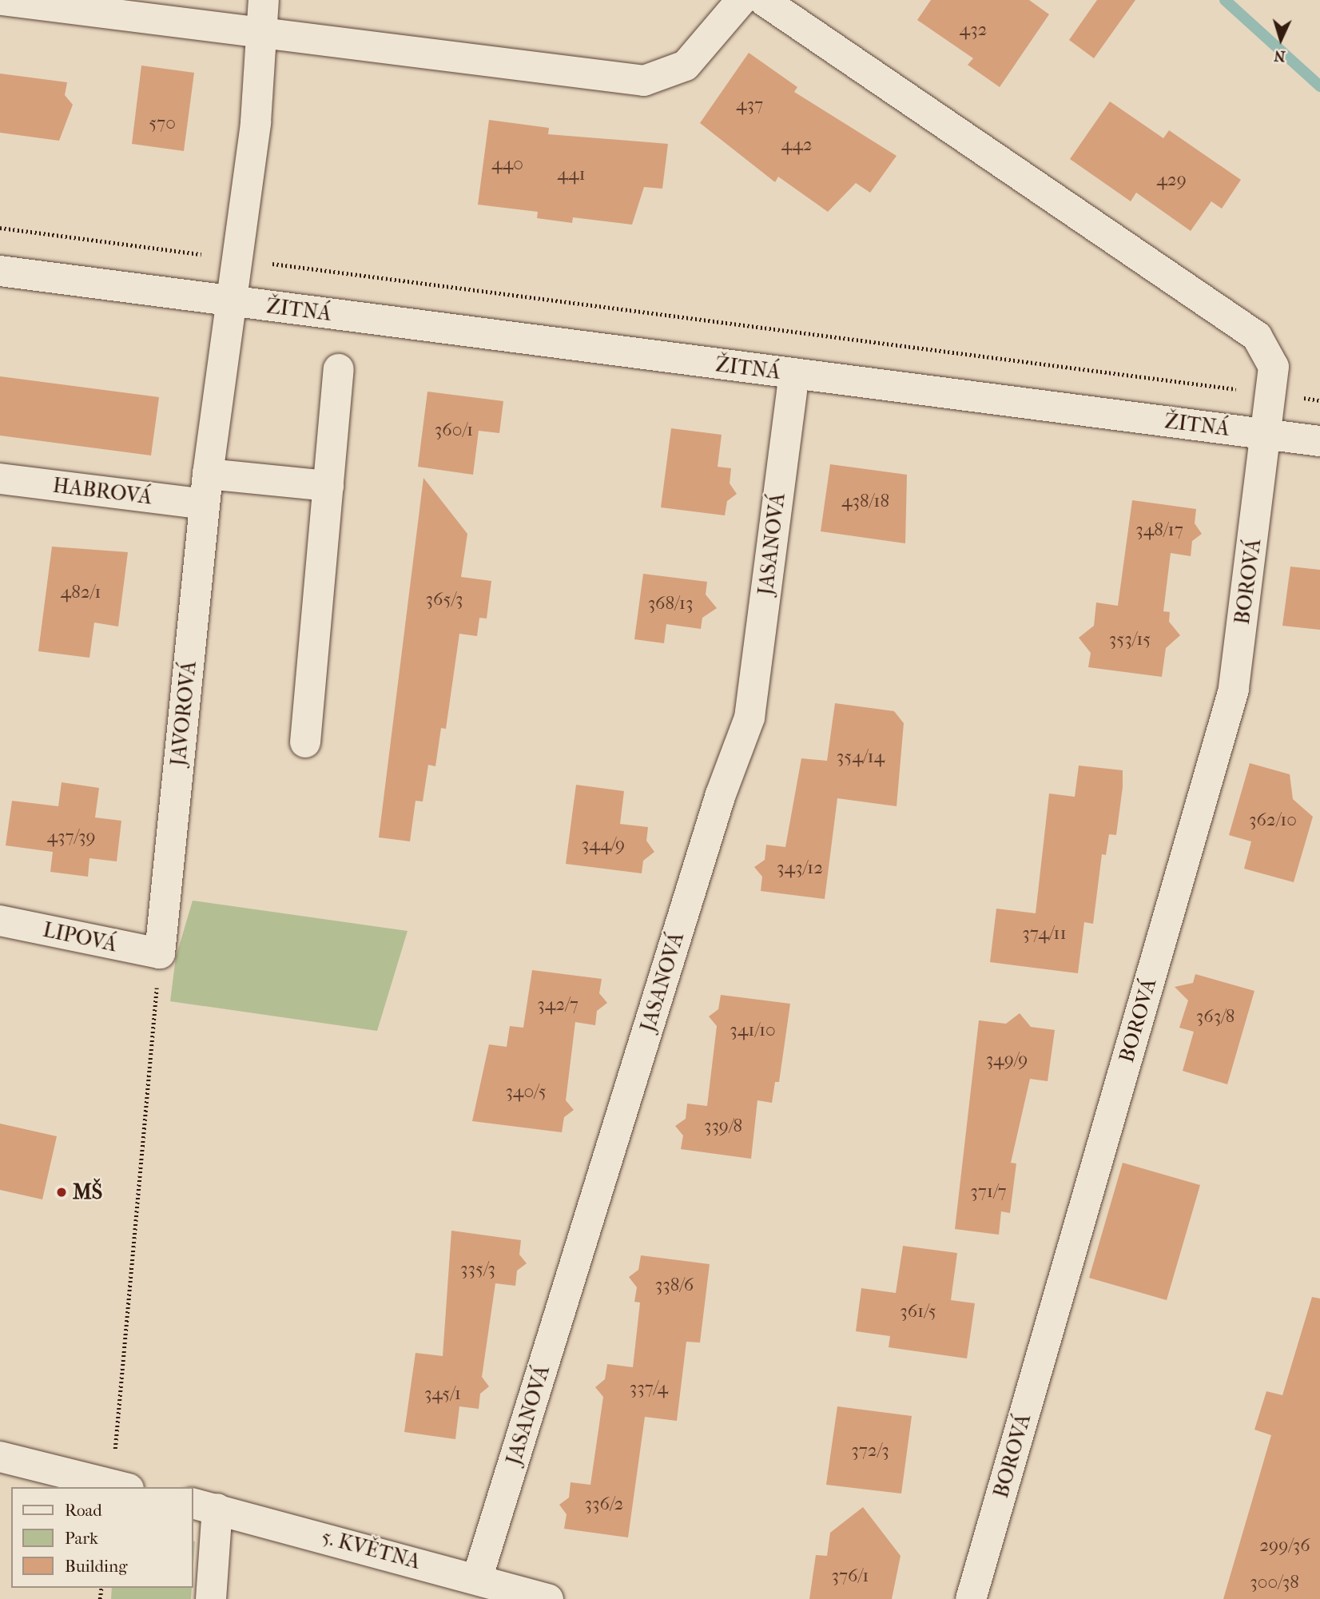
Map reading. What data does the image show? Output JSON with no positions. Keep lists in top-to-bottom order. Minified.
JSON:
{"streets":{"street":["ŽITNÁ","HABROVÁ","JASANOVÁ","BOROVÁ","JAVOROVÁ","LIPOVÁ","5. KVĚTNA"]},"crossings":[["ŽITNÁ","JASANOVÁ"],["ŽITNÁ","BOROVÁ"],["ŽITNÁ","JAVOROVÁ"],["HABROVÁ","JAVOROVÁ"],["JASANOVÁ","5. KVĚTNA"],["JAVOROVÁ","LIPOVÁ"]],"places":["MŠ"],"house_numbers":["432","437","570","442","440","441","429","360/1","438/18","348/17","482/1","365/3","368/13","353/15","354/14","362/10","437/39","344/9","343/12","374/11","342/7","363/8","341/10","349/9","340/5","339/8","371/7","335/3","338/6","361/5","337/4","345/1","372/3","336/2","299/36","376/1","300/38"],"legend":["Road","Park","Building"],"north":"bottom"}
